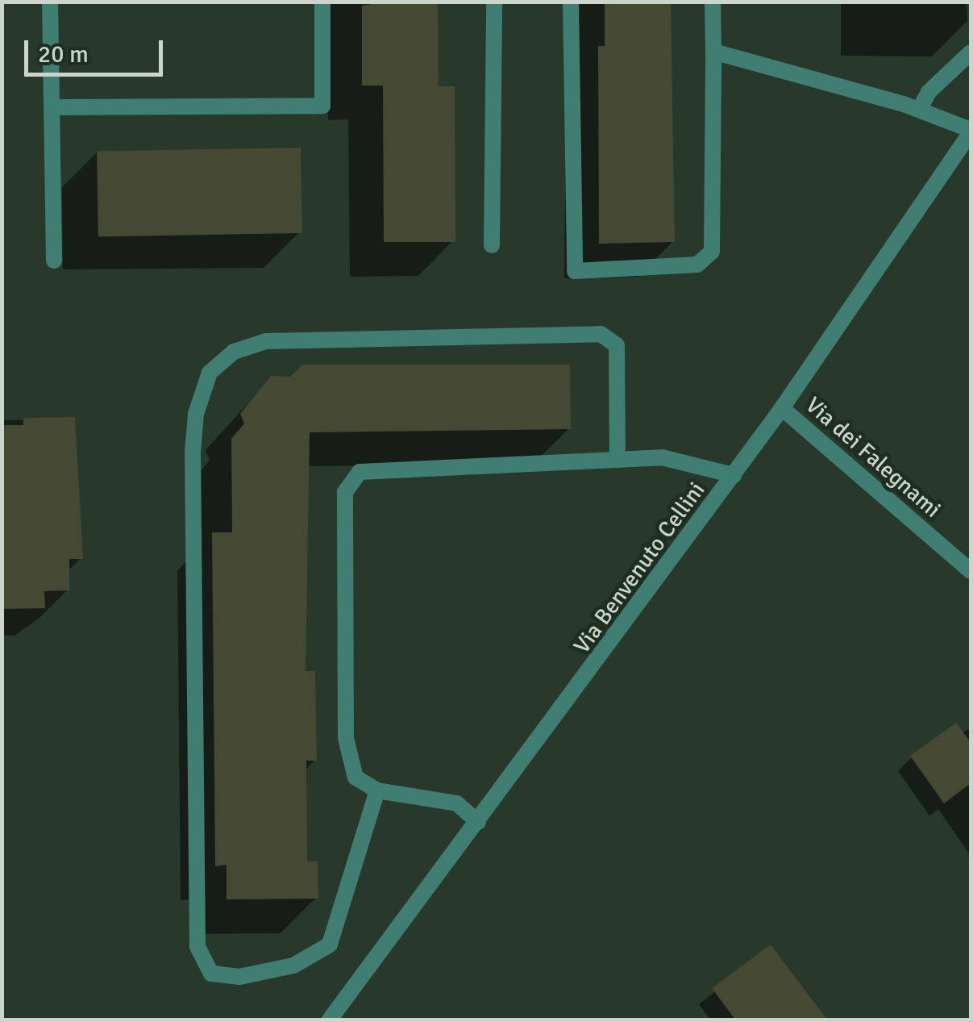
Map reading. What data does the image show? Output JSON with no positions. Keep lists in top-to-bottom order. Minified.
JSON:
{"streets":{"street":["Via dei Falegnami","Via Benvenuto Cellini"]},"crossings":[["Via dei Falegnami","Via Benvenuto Cellini"]],"scale_bar":"20 m"}
